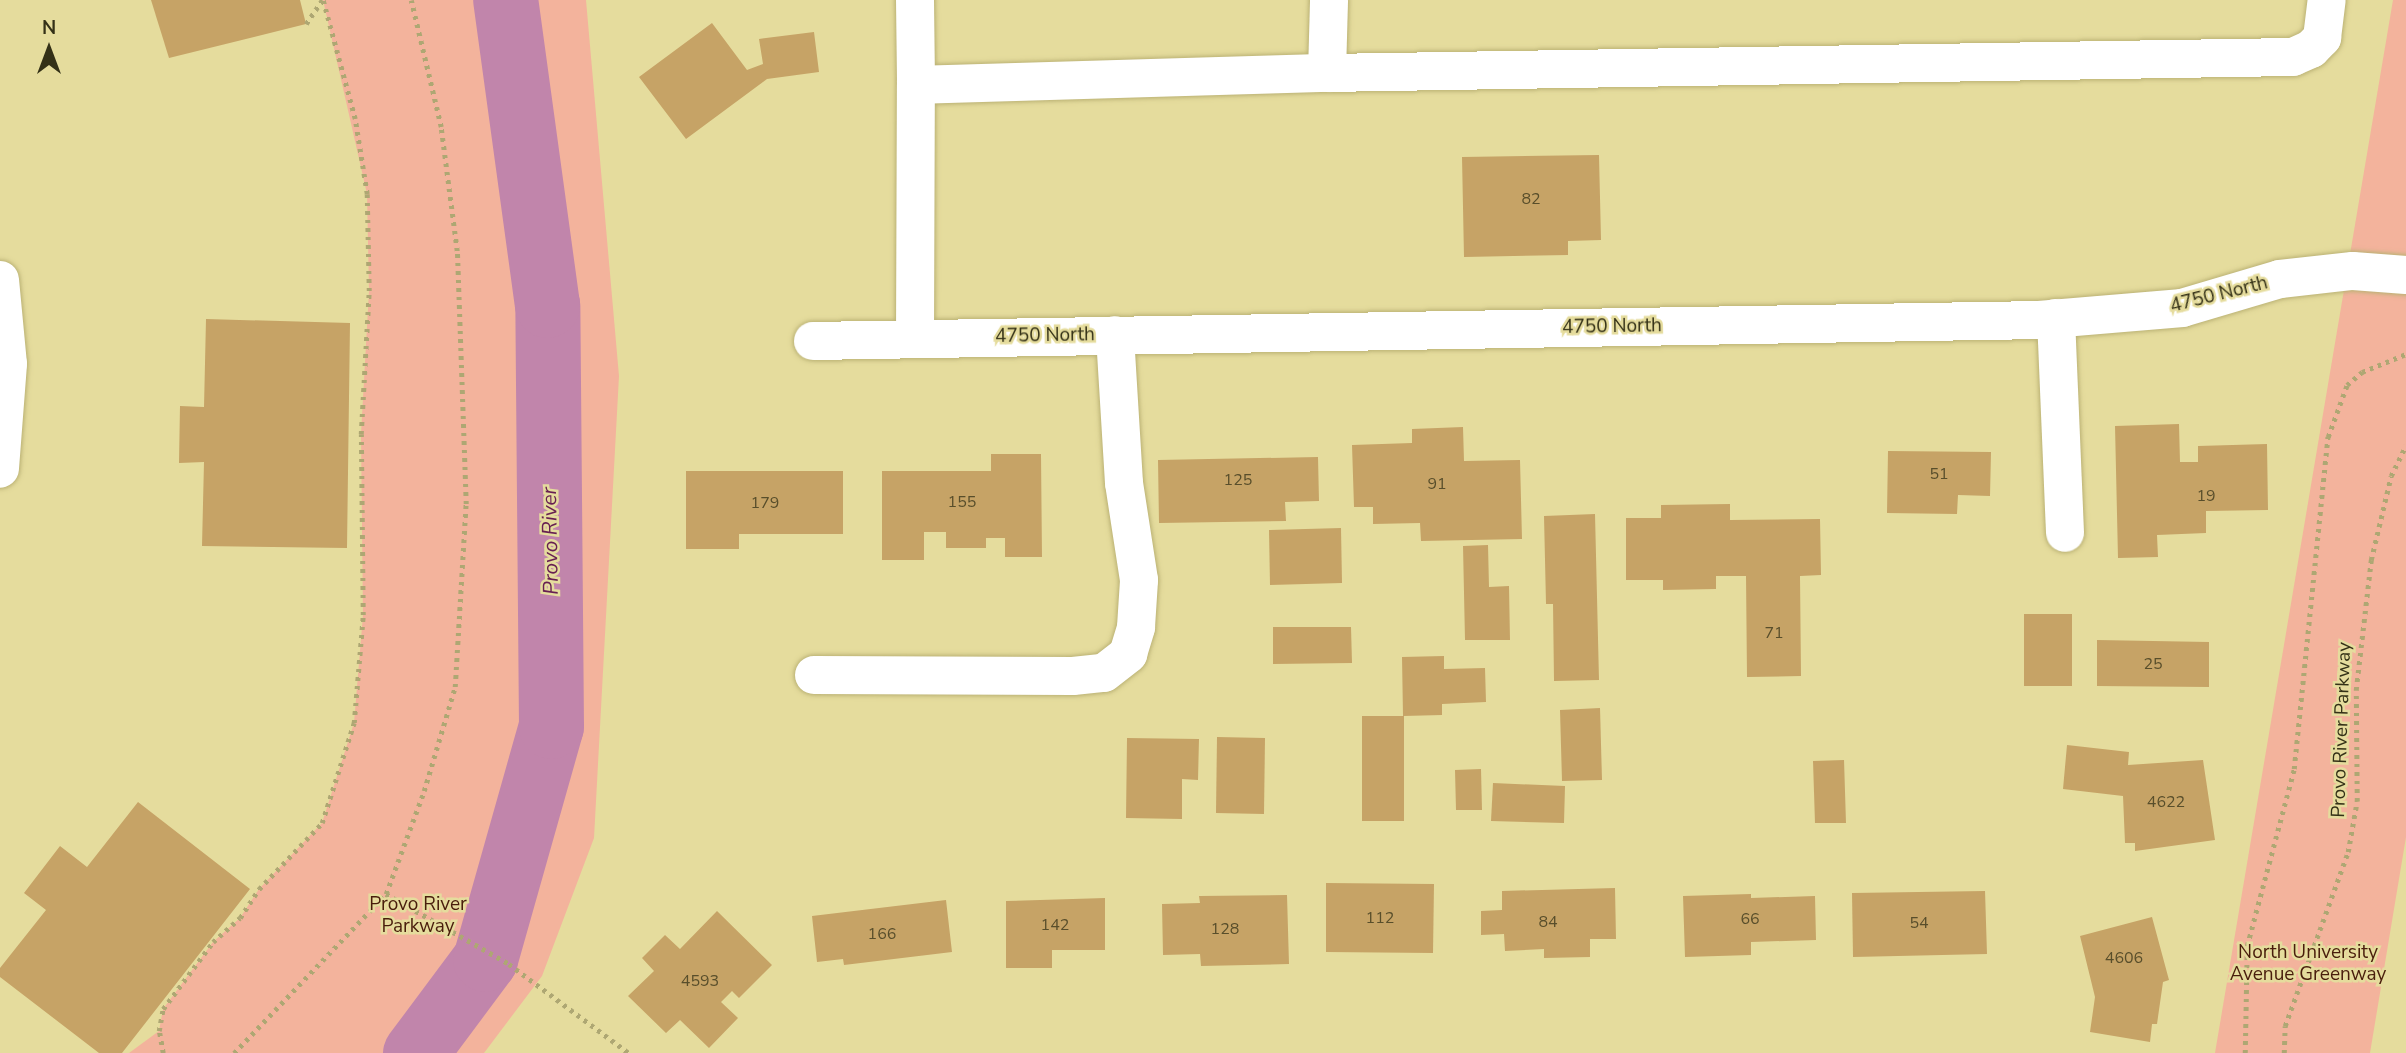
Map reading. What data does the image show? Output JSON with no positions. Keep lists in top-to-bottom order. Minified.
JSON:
{"streets":{"street":["4750 North"],"path":["Provo River Parkway"]},"water":["Provo River"],"parks":["Provo River Parkway","North University Avenue Greenway"],"house_numbers":["82","51","125","91","19","155","179","71","25","4622","112","66","84","54","142","128","166","4606","4593"],"north":"top"}
